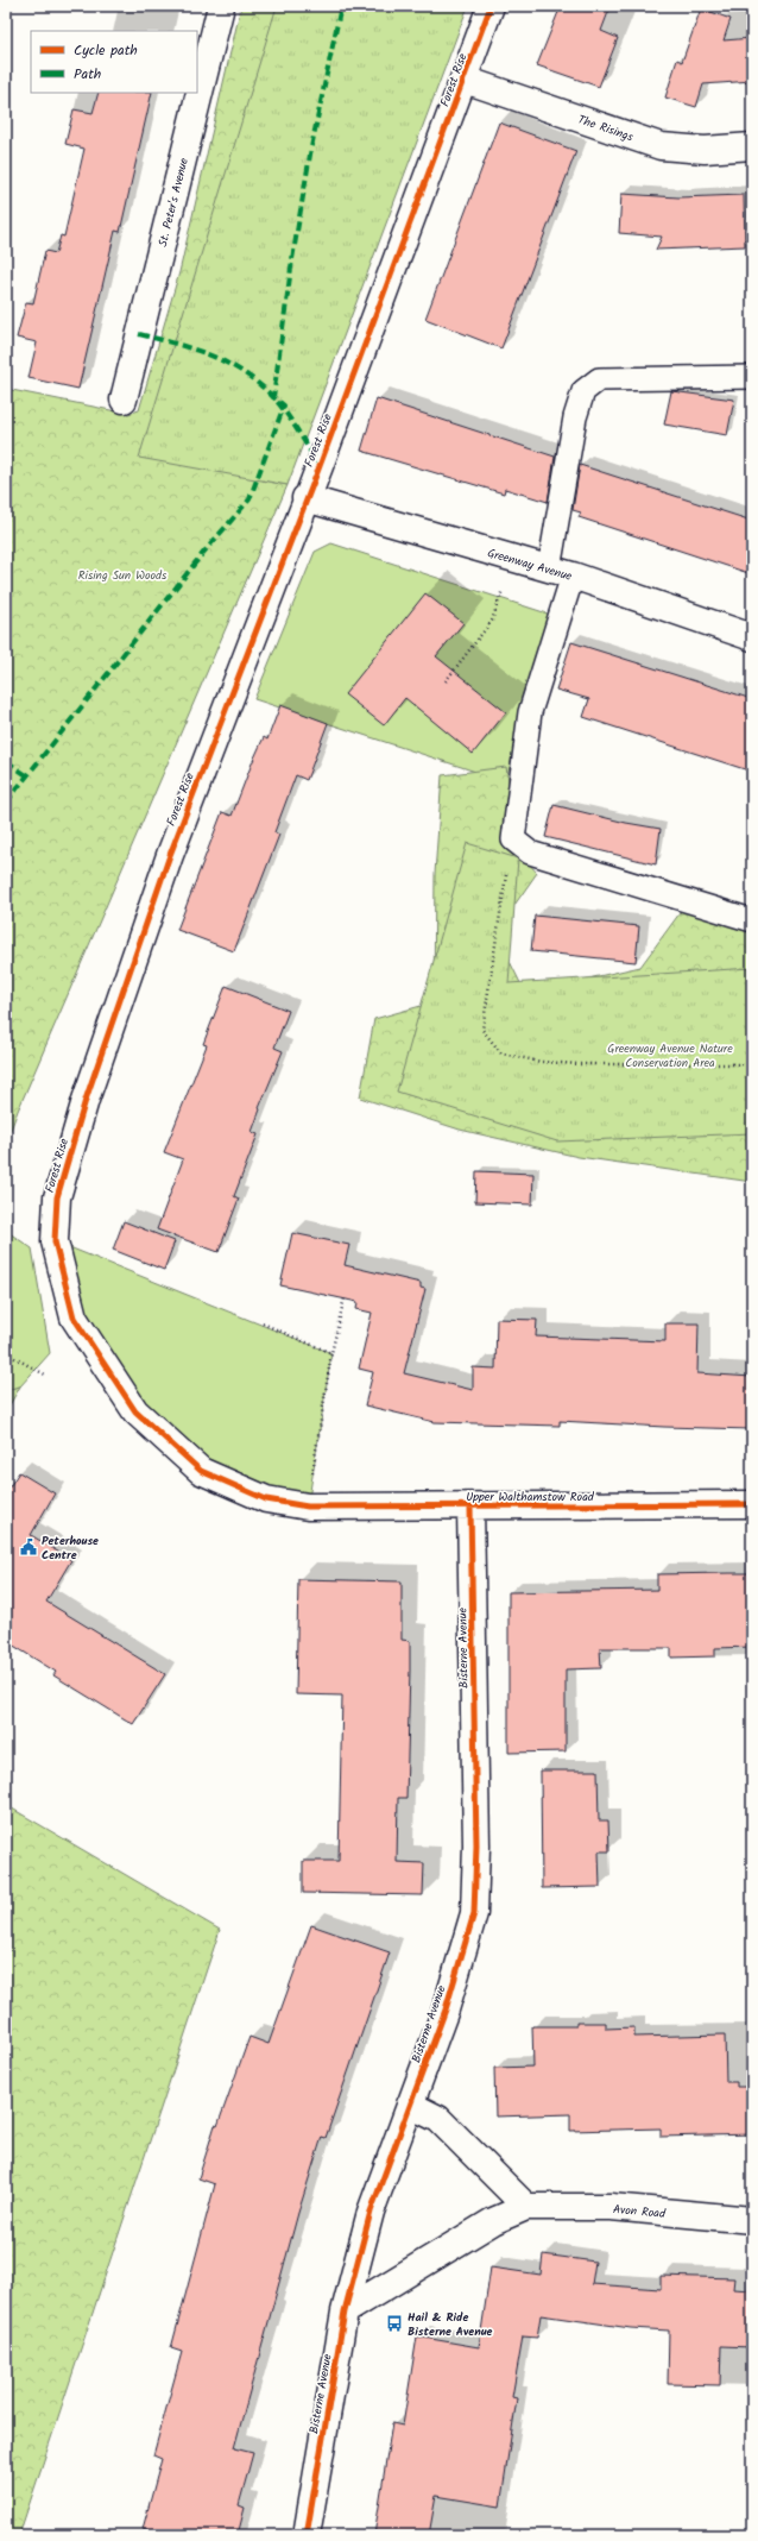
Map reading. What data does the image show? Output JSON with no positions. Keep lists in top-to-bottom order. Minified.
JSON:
{"streets":{"street":["Forest Rise","The Risings","St. Peter's Avenue","Greenway Avenue","Upper Walthamstow Road","Bisterne Avenue","Avon Road"]},"crossings":[["Forest Rise","The Risings"],["Forest Rise","Greenway Avenue"],["Forest Rise","Upper Walthamstow Road"],["Upper Walthamstow Road","Bisterne Avenue"],["Bisterne Avenue","Avon Road"]],"parks":["Rising Sun Woods","Greenway Avenue Nature Conservation Area"],"places":{"public building":["Peterhouse Centre"],"bus stop":["Hail & Ride Bisterne Avenue"]},"legend":["Cycle path","Path"]}
